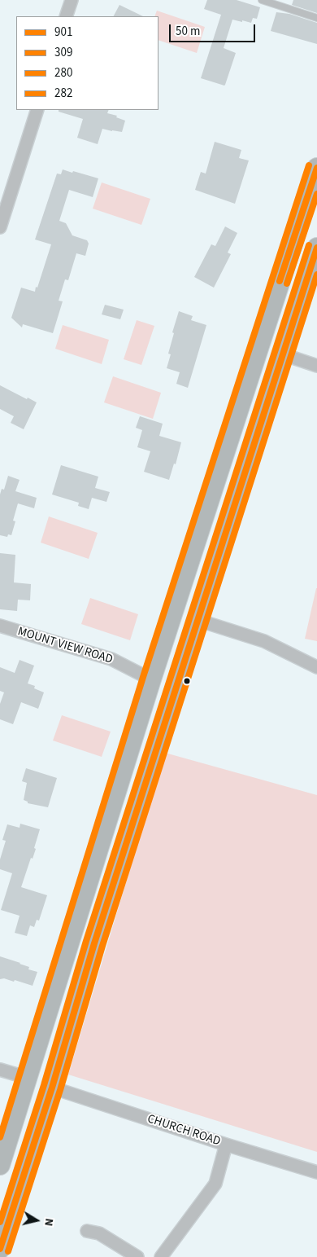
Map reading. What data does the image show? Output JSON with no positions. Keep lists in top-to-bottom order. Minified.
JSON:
{"streets":{"street":["MOUNT VIEW ROAD","CHURCH ROAD"]},"lines":["transit line 282","transit line 901","transit line 309","transit line 280"],"legend":["901","309","280","282"],"scale_bar":"50 m","north":"right"}
